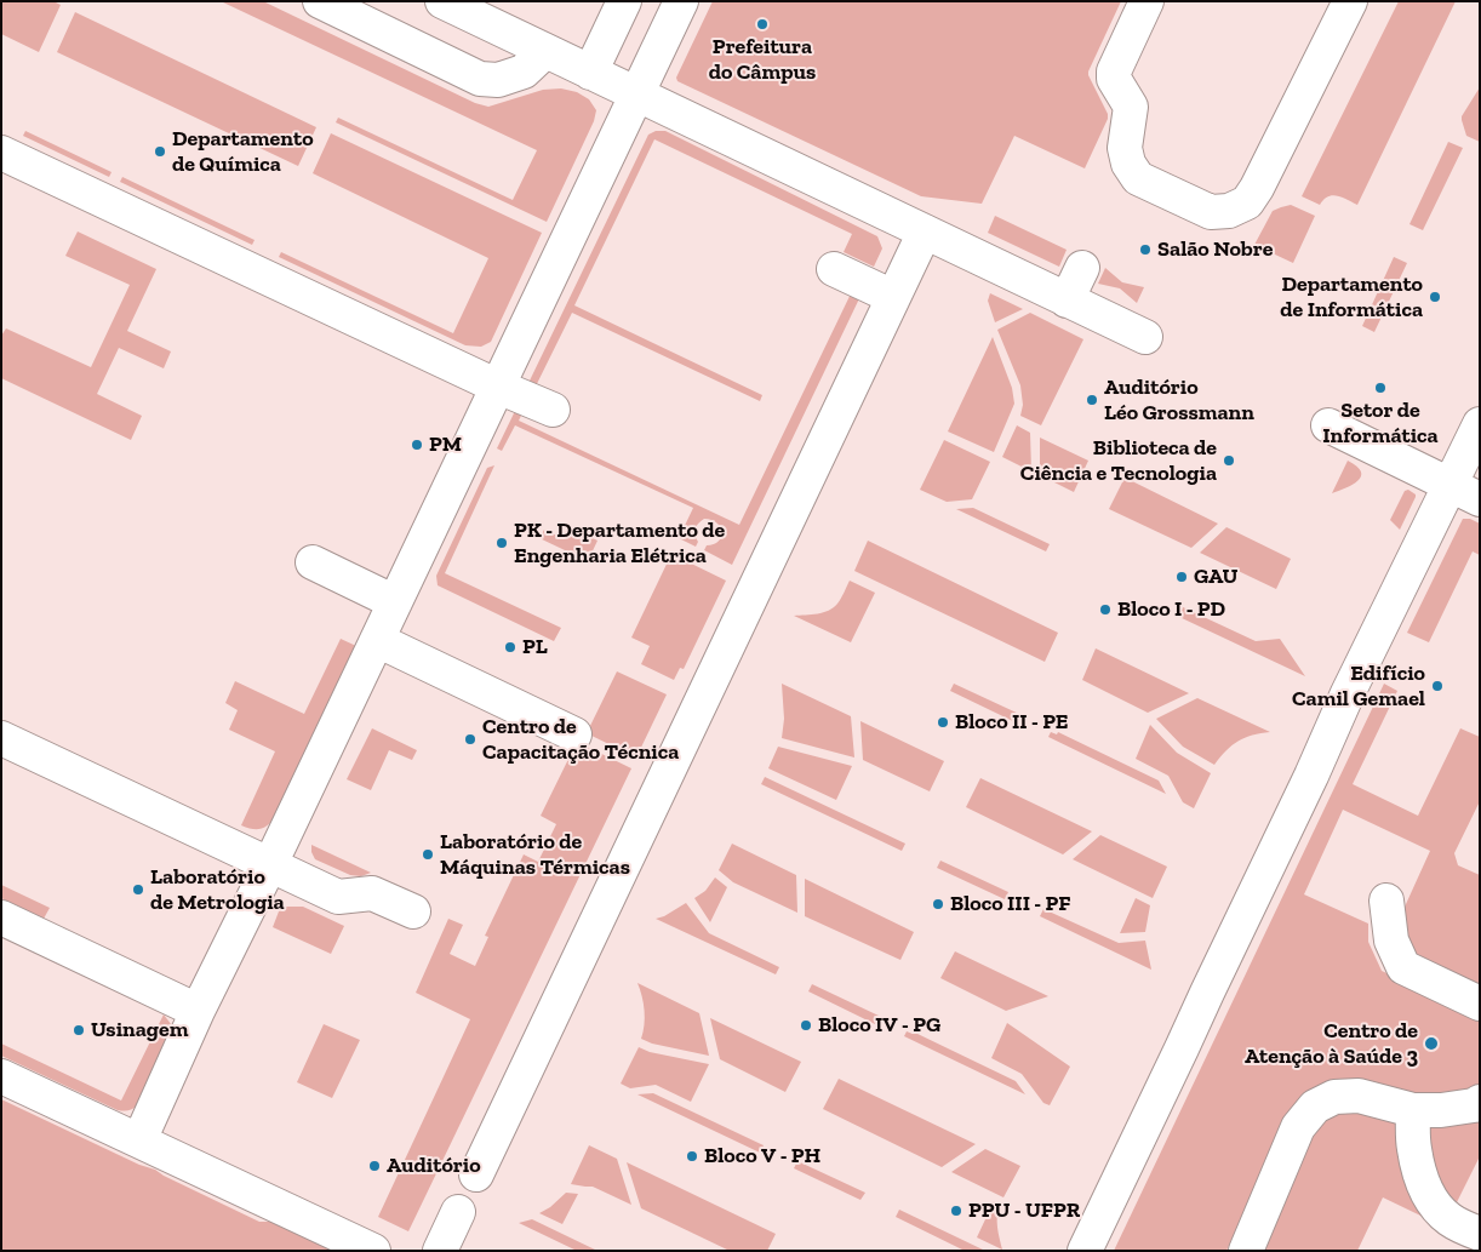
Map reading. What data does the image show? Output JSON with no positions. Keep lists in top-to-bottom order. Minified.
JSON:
{"places":["Prefeitura do Câmpus","Departamento de Química","Salão Nobre","Departamento de Informática","Setor de Informática","Auditório Léo Grossmann","PM","Biblioteca de Ciência e Tecnologia","PK - Departamento de Engenharia Elétrica","GAU","Bloco I - PD","PL","Edifício Camil Gemael","Bloco II - PE","Centro de Capacitação Técnica","Laboratório de Máquinas Térmicas","Laboratório de Metrologia","Bloco III - PF","Bloco IV - PG","Usinagem","Centro de Atenção à Saúde 3","Bloco V - PH","Auditório","PPU - UFPR"]}
